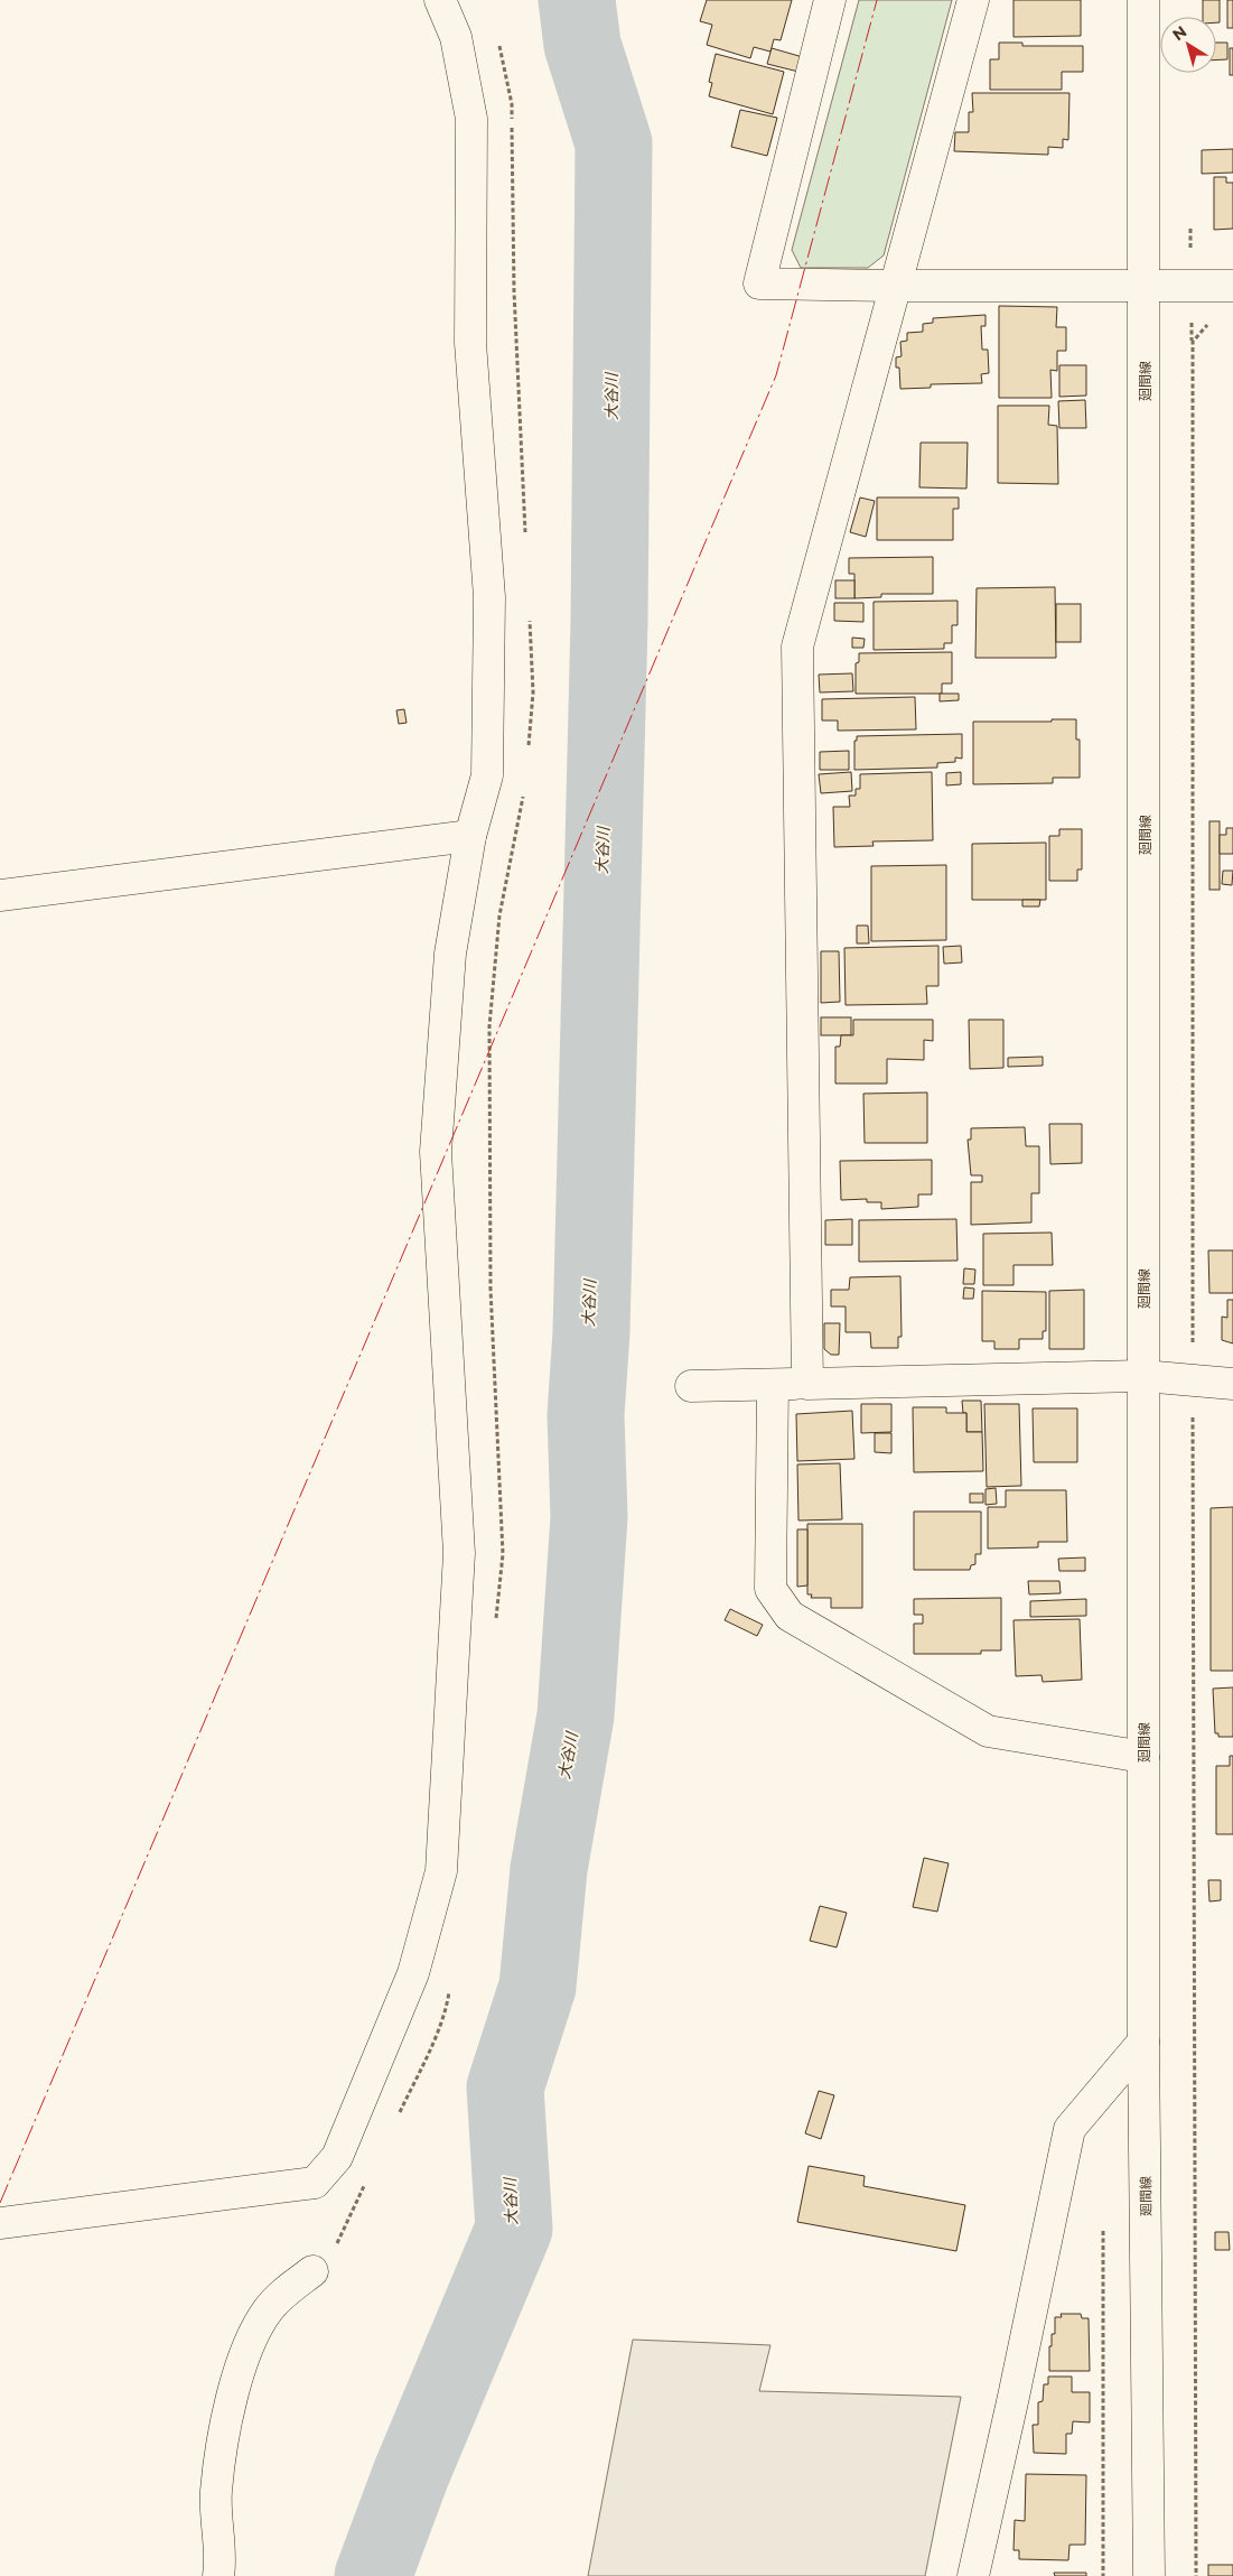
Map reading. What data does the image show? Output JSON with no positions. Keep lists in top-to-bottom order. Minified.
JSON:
{"streets":{"street":["廻間線"]},"water":["大谷川"],"north":"top left"}
